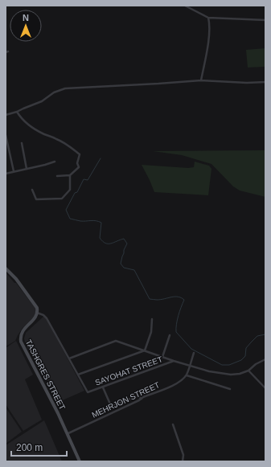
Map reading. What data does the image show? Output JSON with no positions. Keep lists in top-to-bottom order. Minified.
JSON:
{"streets":{"main road":["TASHGRES STREET"],"street":["SAYOHAT STREET","MEHRJON STREET"]},"crossings":[["TASHGRES STREET","MEHRJON STREET"]],"scale_bar":"200 m","north":"top"}
